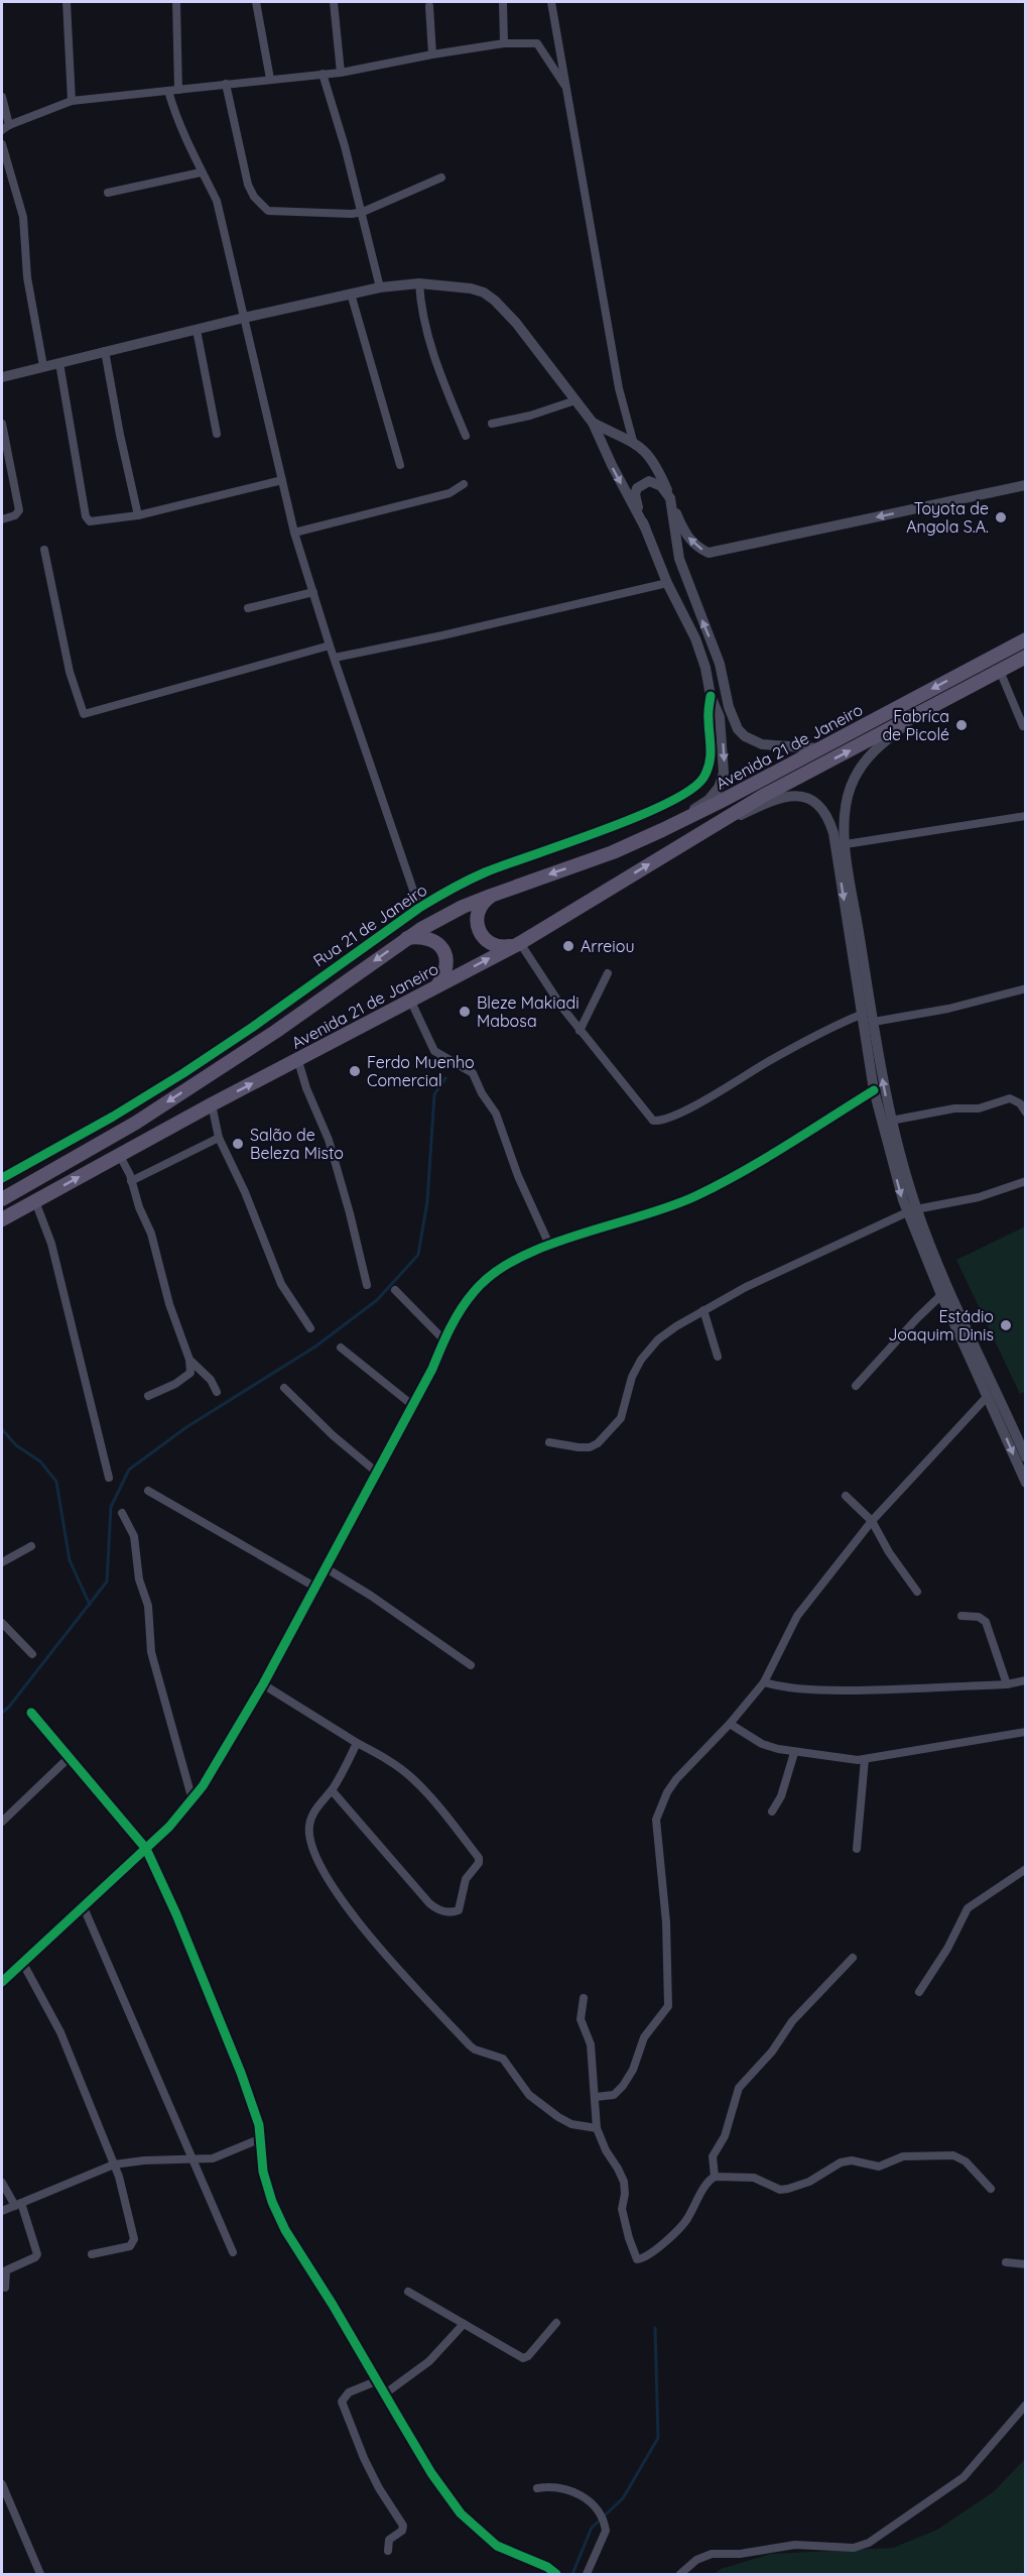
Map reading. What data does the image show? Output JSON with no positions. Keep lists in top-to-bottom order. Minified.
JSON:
{"streets":{"main road":["Avenida 21 de Janeiro"],"street":["Rua 21 de Janeiro"]},"places":["Toyota de Angola S.A.","Fabríca de Picolé","Arreiou","Bleze Makiadi Mabosa","Ferdo Muenho Comercial","Salão de Beleza Misto","Estádio Joaquim Dinis"]}
